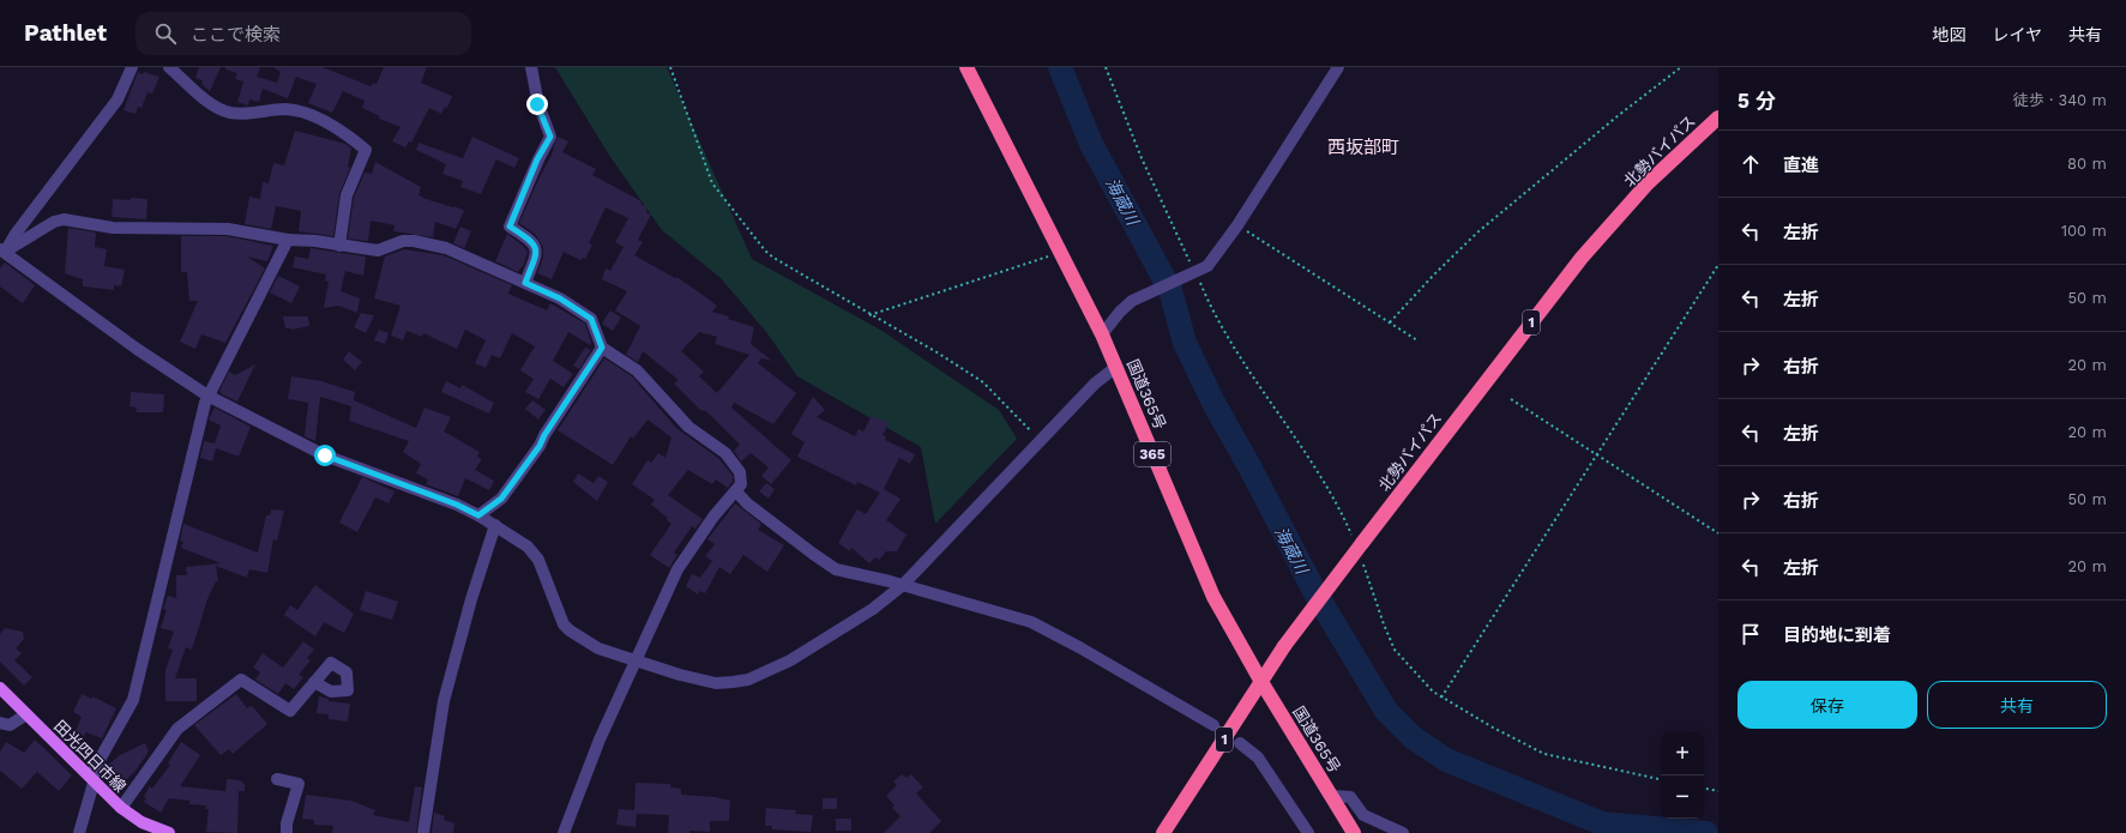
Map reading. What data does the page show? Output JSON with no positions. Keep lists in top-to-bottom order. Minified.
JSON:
{"streets":{"highway":["北勢バイパス","1","国道365号","365"],"main road":["田光四日市線"]},"crossings":[["北勢バイパス","国道365号"]],"districts":["西坂部町"],"water":["海蔵川"],"page":{"header":"Pathlet","search":"ここで検索","nav":["地図","レイヤ","共有"],"heading":["5 分","徒歩 · 340 m"],"list":[["直進","80 m"],["左折","100 m"],["左折","50 m"],["右折","20 m"],["左折","20 m"],["右折","50 m"],["左折","20 m"],"目的地に到着"],"buttons":["保存","共有"],"map_buttons":["+","−"]}}
